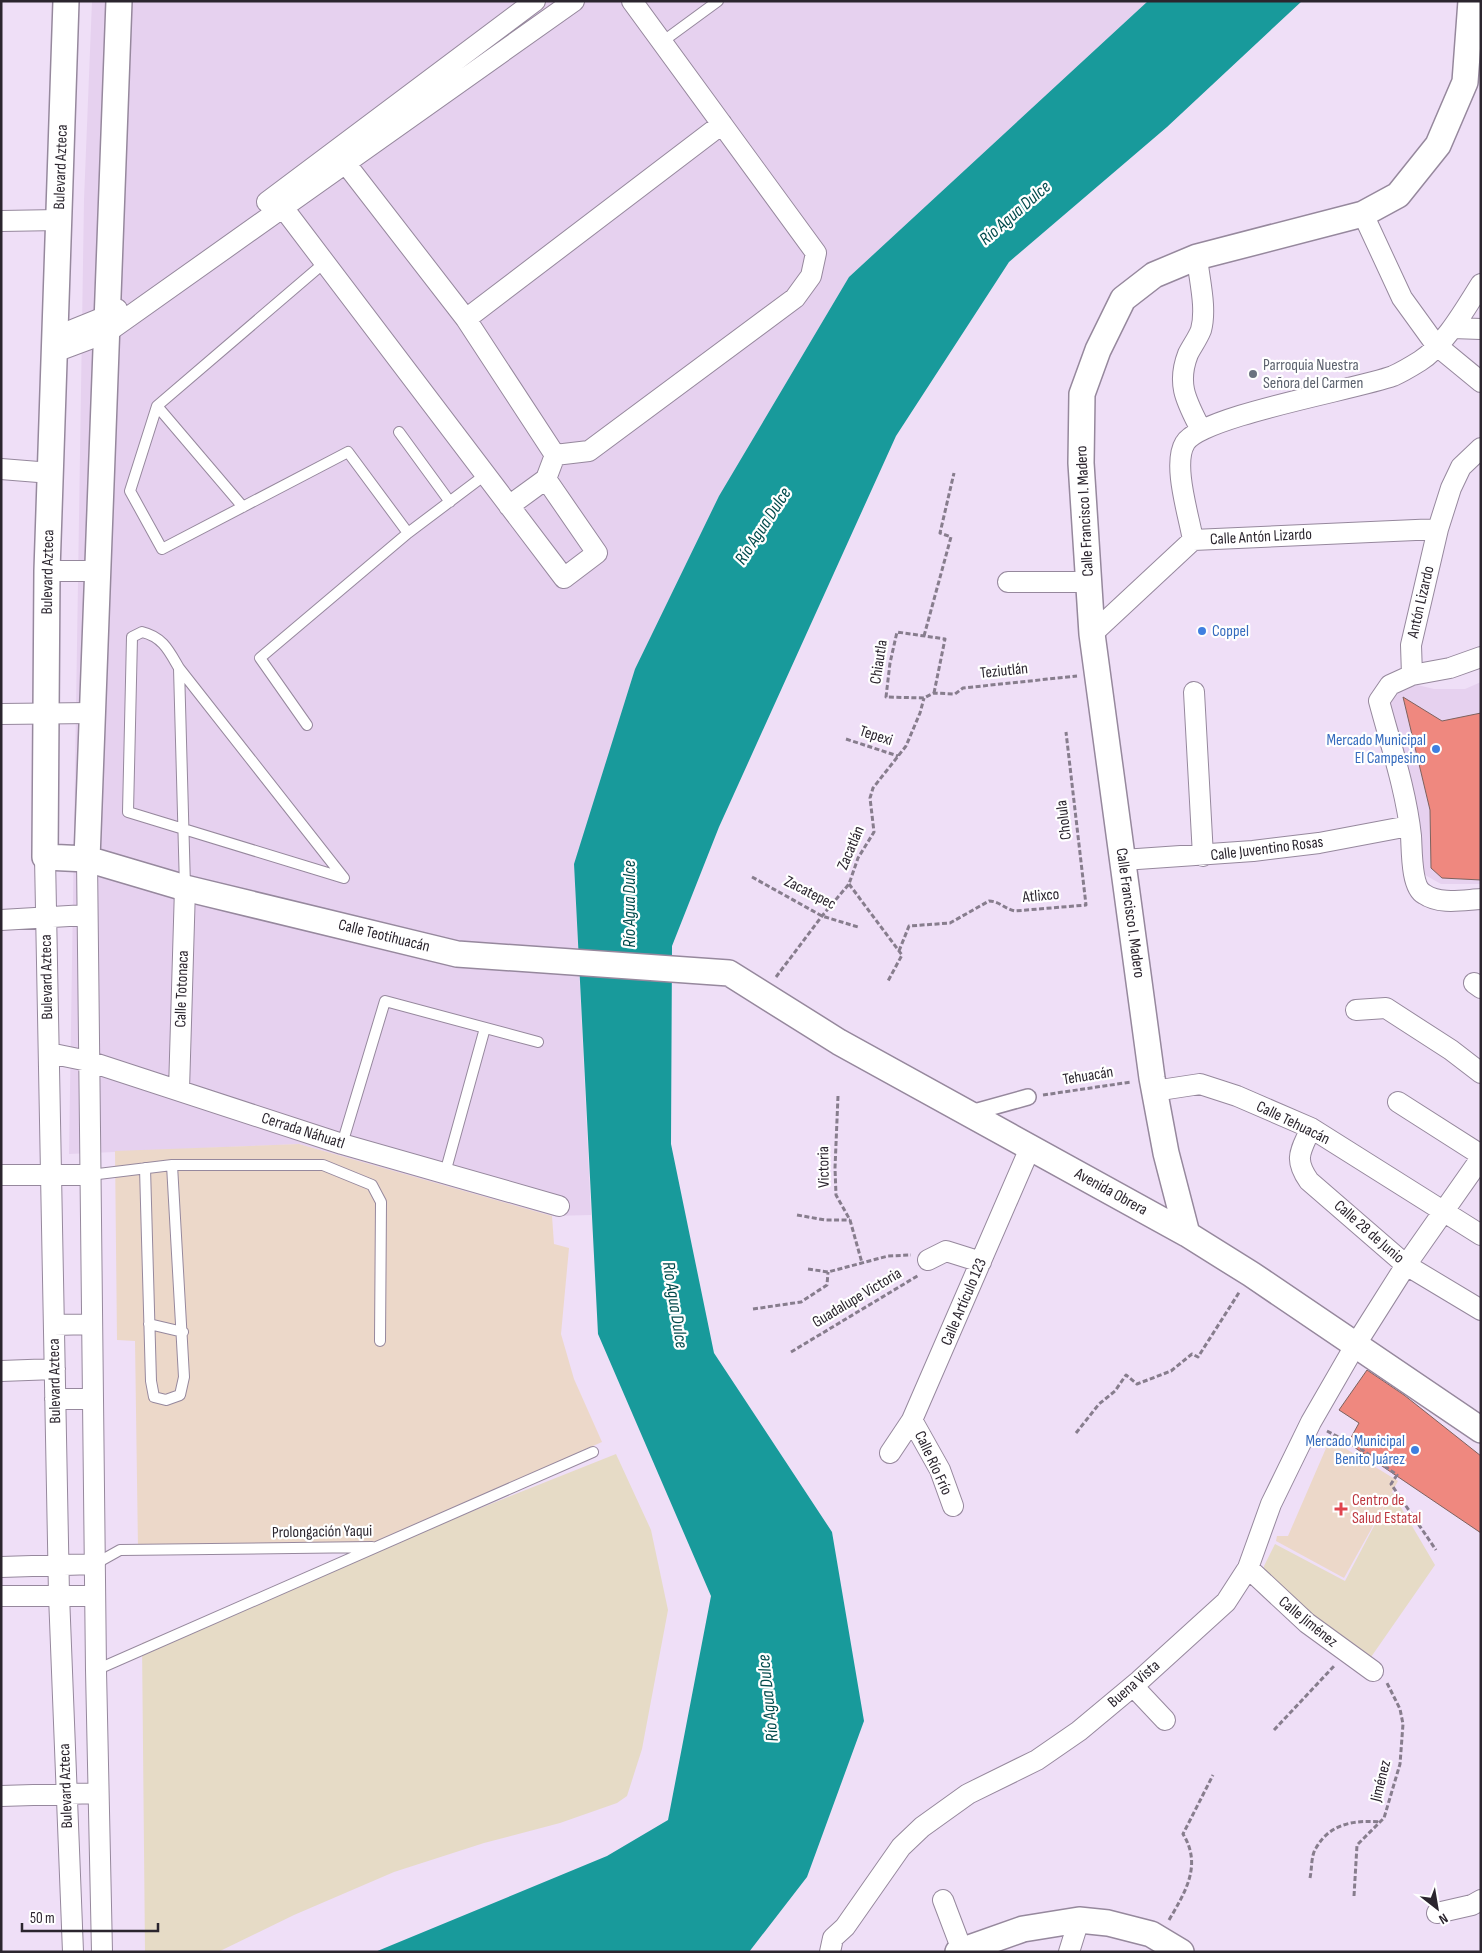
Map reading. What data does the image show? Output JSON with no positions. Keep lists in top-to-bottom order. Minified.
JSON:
{"streets":{"street":["Bulevard Azteca","Calle Francisco I. Madero","Calle Antón Lizardo","Antón Lizardo","Calle Juventino Rosas","Calle Teotihuacán","Calle Totonaca","Calle Tehuacán","Cerrada Náhuatl","Avenida Obrera","Calle 28 de Junio","Calle Artículo 123","Calle Río Frío","Calle Jiménez","Buena Vista"],"lane":["Prolongación Yaqui"],"path":["Chiautla","Teziutlán","Tepexi","Cholula","Zacatlán","Zacatepec","Atlixco","Tehuacán","Victoria","Guadalupe Victoria","Jiménez"]},"crossings":[["Bulevard Azteca","Calle Teotihuacán"],["Bulevard Azteca","Cerrada Náhuatl"],["Bulevard Azteca","Prolongación Yaqui"],["Calle Francisco I. Madero","Calle Antón Lizardo"],["Calle Francisco I. Madero","Teziutlán"],["Calle Francisco I. Madero","Calle Juventino Rosas"],["Calle Francisco I. Madero","Tehuacán"],["Calle Francisco I. Madero","Calle Tehuacán"],["Calle Francisco I. Madero","Avenida Obrera"],["Calle Antón Lizardo","Antón Lizardo"],["Chiautla","Teziutlán"],["Teziutlán","Zacatlán"],["Tepexi","Zacatlán"],["Cholula","Atlixco"],["Zacatlán","Zacatepec"],["Zacatlán","Avenida Obrera"],["Calle Teotihuacán","Calle Totonaca"],["Calle Teotihuacán","Avenida Obrera"],["Calle Totonaca","Cerrada Náhuatl"],["Tehuacán","Calle Tehuacán"],["Calle Tehuacán","Calle 28 de Junio"],["Calle Tehuacán","Buena Vista"],["Avenida Obrera","Calle Artículo 123"],["Avenida Obrera","Buena Vista"],["Calle 28 de Junio","Buena Vista"],["Calle Artículo 123","Calle Río Frío"],["Calle Jiménez","Buena Vista"],["Calle Jiménez","Jiménez"]],"water":["Río Agua Dulce"],"places":{"other":["Parroquia Nuestra Señora del Carmen","Coppel","Mercado Municipal El Campesino","Mercado Municipal Benito Juárez"],"health":["Centro de Salud Estatal"]},"scale_bar":"50 m","north":"bottom right"}
